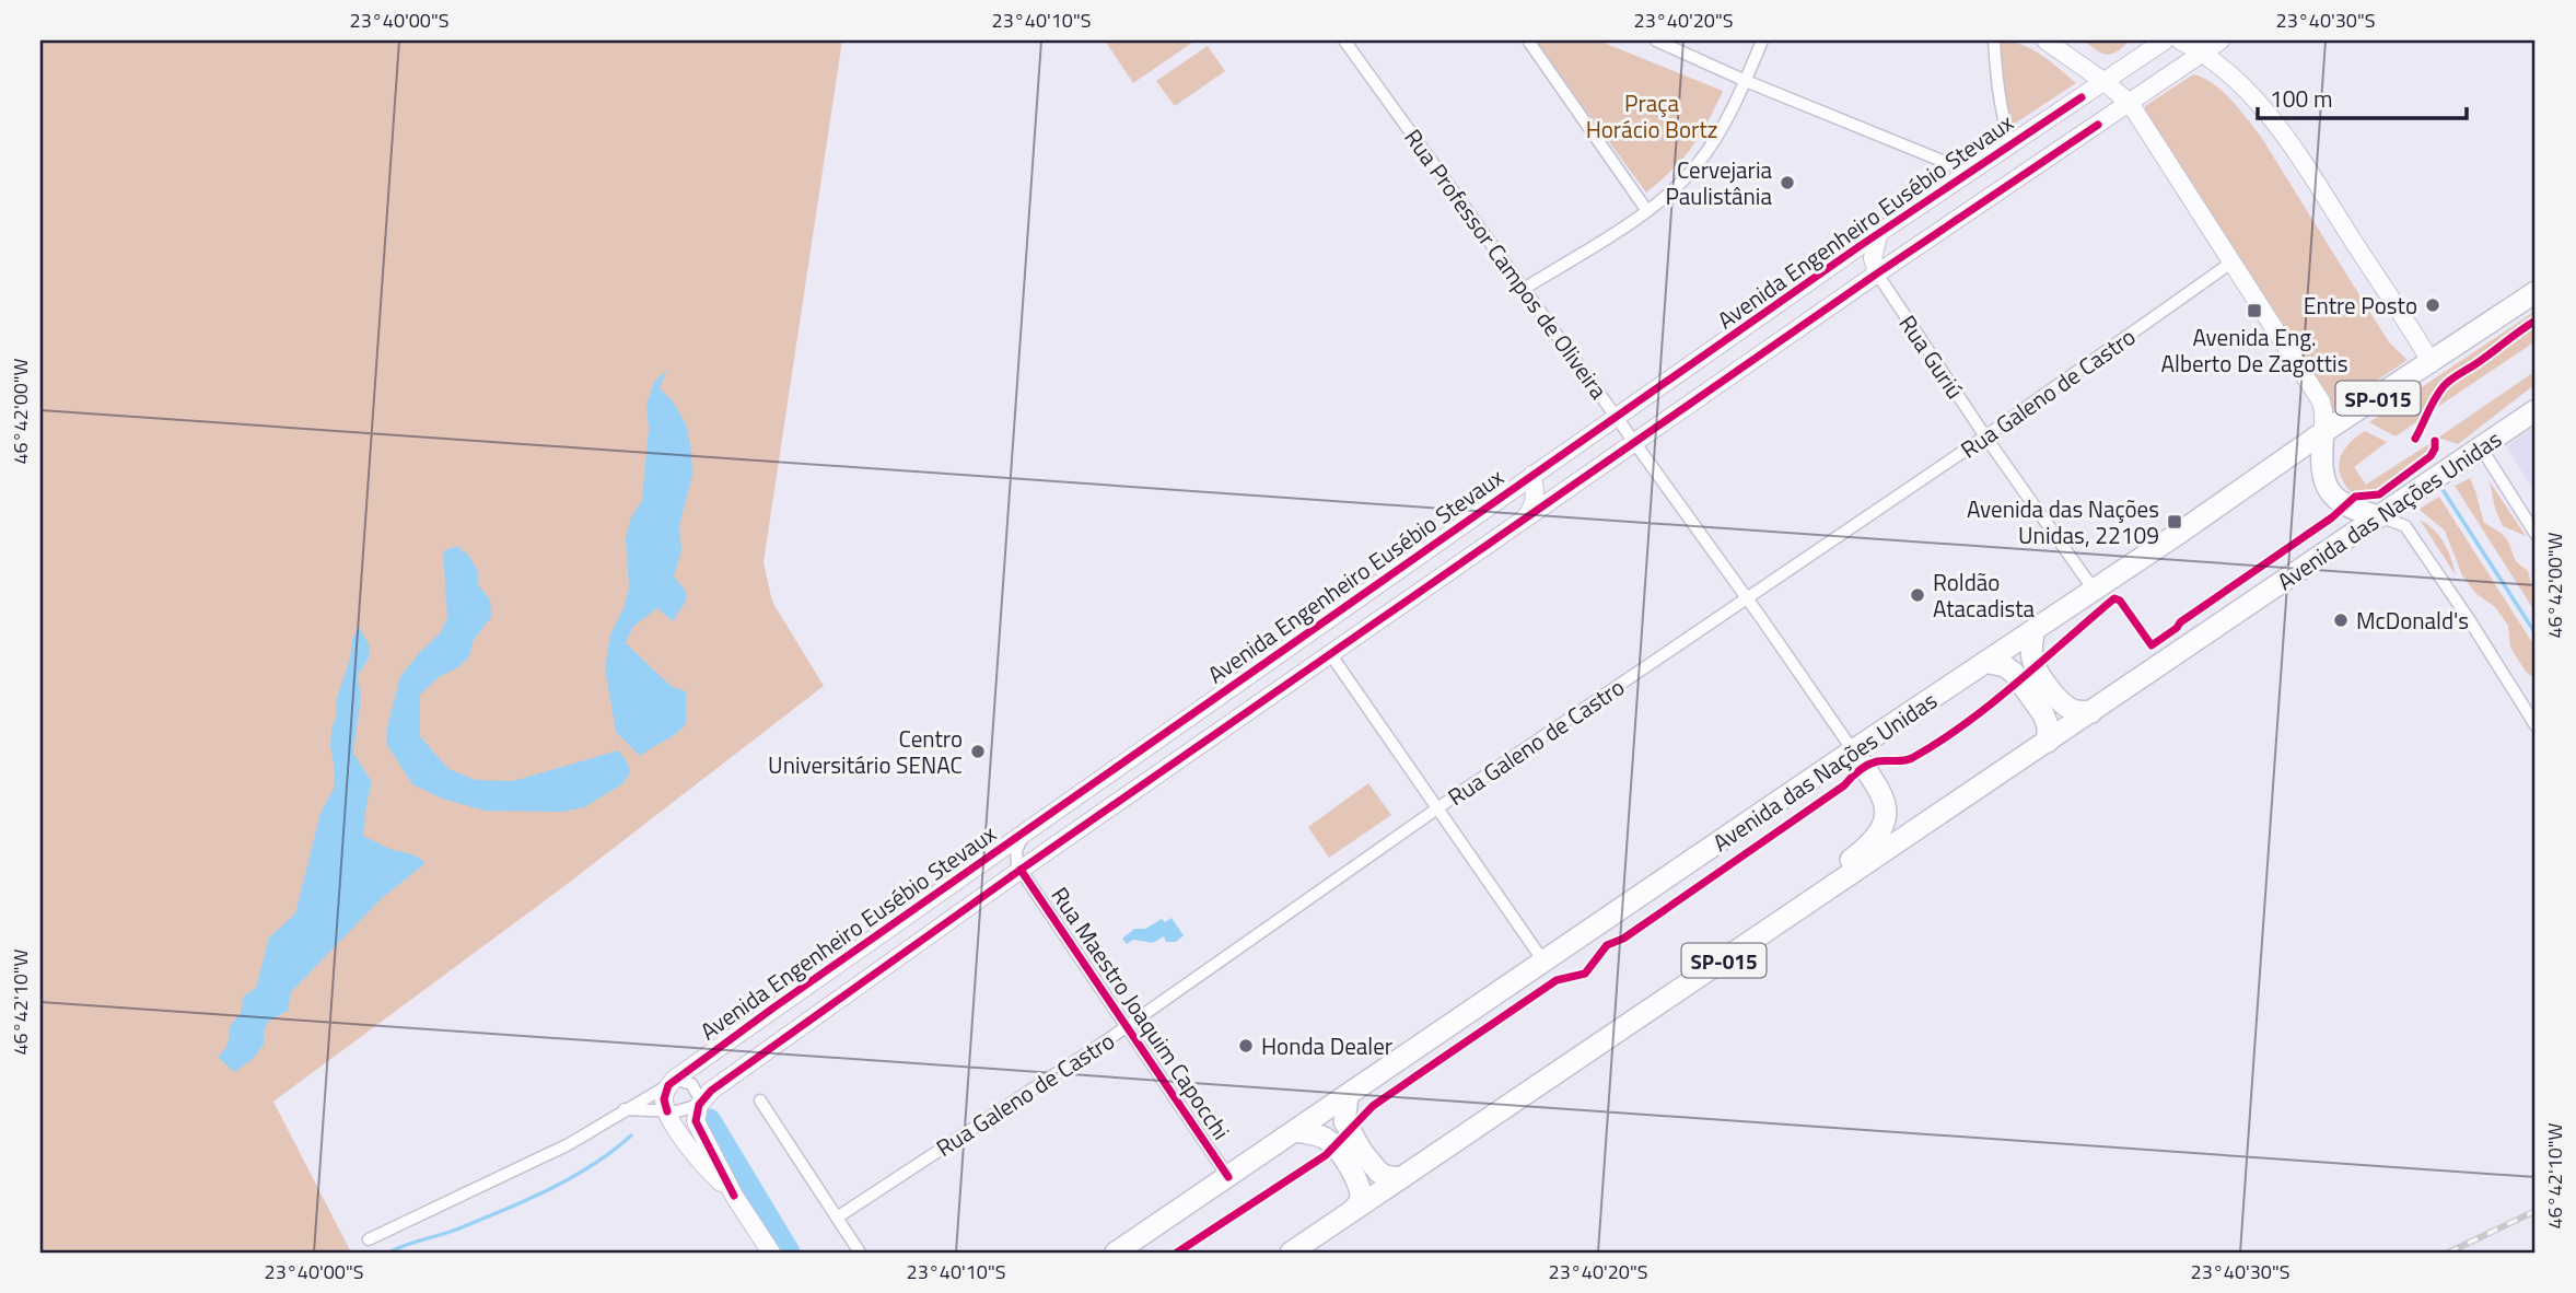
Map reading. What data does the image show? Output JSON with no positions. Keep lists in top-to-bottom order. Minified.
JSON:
{"streets":{"highway":["SP-015","Avenida das Nações Unidas"],"main road":["Avenida Engenheiro Eusébio Stevaux"],"street":["Rua Professor Campos de Oliveira","Rua Guriú","Rua Galeno de Castro","Rua Maestro Joaquim Capocchi"]},"crossings":[["Avenida Engenheiro Eusébio Stevaux","Rua Professor Campos de Oliveira"],["Rua Professor Campos de Oliveira","Rua Galeno de Castro"],["Rua Professor Campos de Oliveira","Avenida das Nações Unidas"],["Rua Guriú","Rua Galeno de Castro"],["Rua Guriú","Avenida das Nações Unidas"],["Rua Galeno de Castro","Rua Maestro Joaquim Capocchi"],["Avenida das Nações Unidas","Rua Maestro Joaquim Capocchi"]],"parks":["Praça Horácio Bortz"],"places":{"other":["Cervejaria Paulistânia","Entre Posto","Roldão Atacadista","McDonald's","Centro Universitário SENAC","Honda Dealer"],"transit":["Avenida Eng. Alberto De Zagottis","Avenida das Nações Unidas, 22109"]},"scale_bar":"100 m","coordinates":["23°40'00\"S","23°40'10\"S","23°40'20\"S","23°40'30\"S","46°42'00\"W","46°42'10\"W"]}
